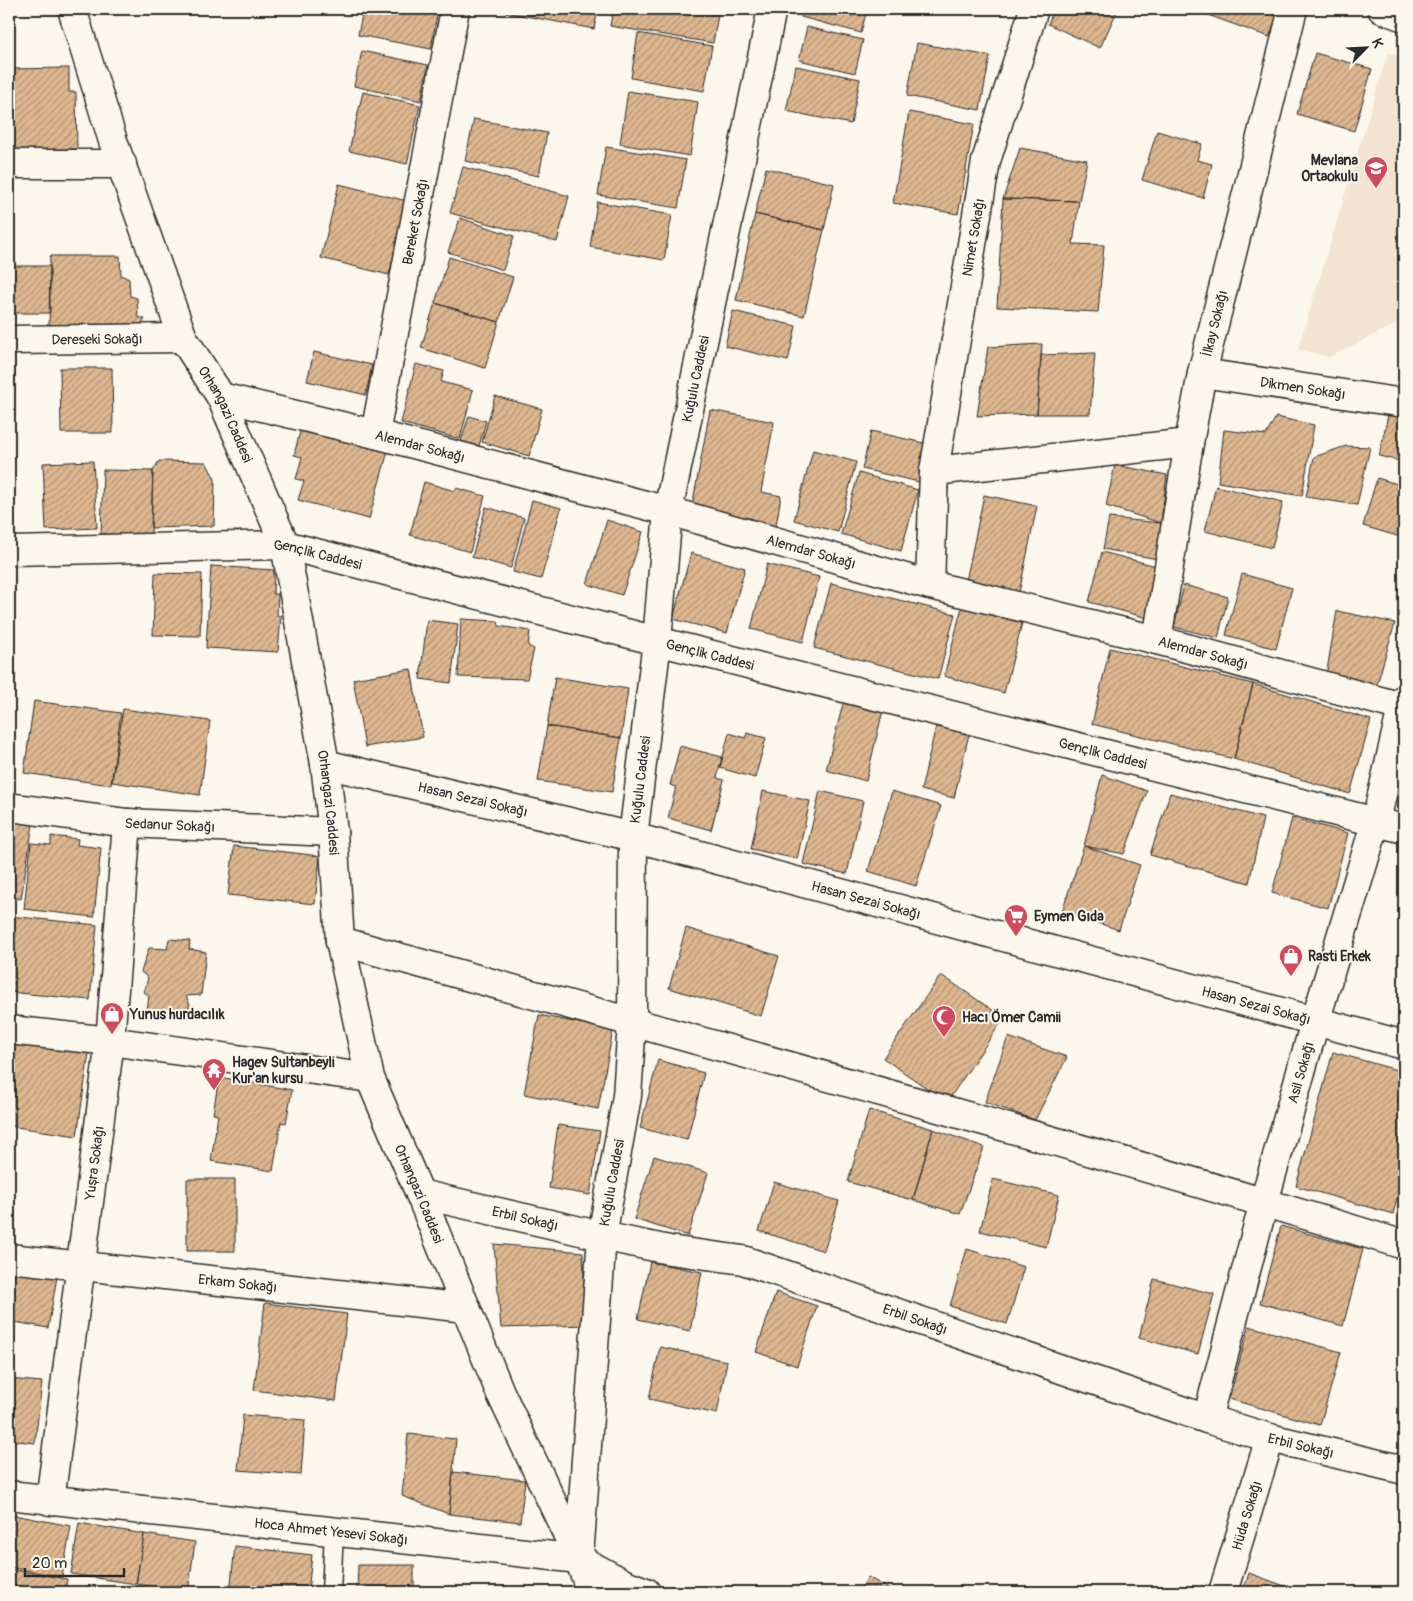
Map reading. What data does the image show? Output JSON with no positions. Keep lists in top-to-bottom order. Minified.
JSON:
{"streets":{"street":["Bereket Sokağı","Nimet Sokağı","İlkay Sokağı","Dereseki Sokağı","Kuğulu Caddesi","Dikmen Sokağı","Orhangazi Caddesi","Alemdar Sokağı","Gençlik Caddesi","Hasan Sezai Sokağı","Sedanur Sokağı","Asil Sokağı","Yuşra Sokağı","Erbil Sokağı","Erkam Sokağı","Hüda Sokağı","Hoca Ahmet Yesevi Sokağı"]},"crossings":[["Bereket Sokağı","Alemdar Sokağı"],["Nimet Sokağı","Alemdar Sokağı"],["İlkay Sokağı","Dikmen Sokağı"],["İlkay Sokağı","Alemdar Sokağı"],["Dereseki Sokağı","Orhangazi Caddesi"],["Kuğulu Caddesi","Orhangazi Caddesi"],["Kuğulu Caddesi","Alemdar Sokağı"],["Kuğulu Caddesi","Gençlik Caddesi"],["Kuğulu Caddesi","Hasan Sezai Sokağı"],["Kuğulu Caddesi","Erbil Sokağı"],["Kuğulu Caddesi","Hoca Ahmet Yesevi Sokağı"],["Orhangazi Caddesi","Alemdar Sokağı"],["Orhangazi Caddesi","Gençlik Caddesi"],["Orhangazi Caddesi","Hasan Sezai Sokağı"],["Orhangazi Caddesi","Sedanur Sokağı"],["Orhangazi Caddesi","Erbil Sokağı"],["Orhangazi Caddesi","Erkam Sokağı"],["Orhangazi Caddesi","Hoca Ahmet Yesevi Sokağı"],["Alemdar Sokağı","Asil Sokağı"],["Gençlik Caddesi","Asil Sokağı"],["Hasan Sezai Sokağı","Asil Sokağı"],["Sedanur Sokağı","Yuşra Sokağı"],["Asil Sokağı","Erbil Sokağı"],["Yuşra Sokağı","Erkam Sokağı"],["Yuşra Sokağı","Hoca Ahmet Yesevi Sokağı"],["Erbil Sokağı","Hüda Sokağı"]],"places":{"school or university":["Mevlana Ortaokulu"],"supermarket":["Eymen Gıda"],"shop":["Rasti Erkek","Yunus hurdacılık"],"mosque":["Hacı Ömer Camii"],"temple":["Hagev Sultanbeyli Kur'an kursu"]},"scale_bar":"20 m","north":"top right"}
